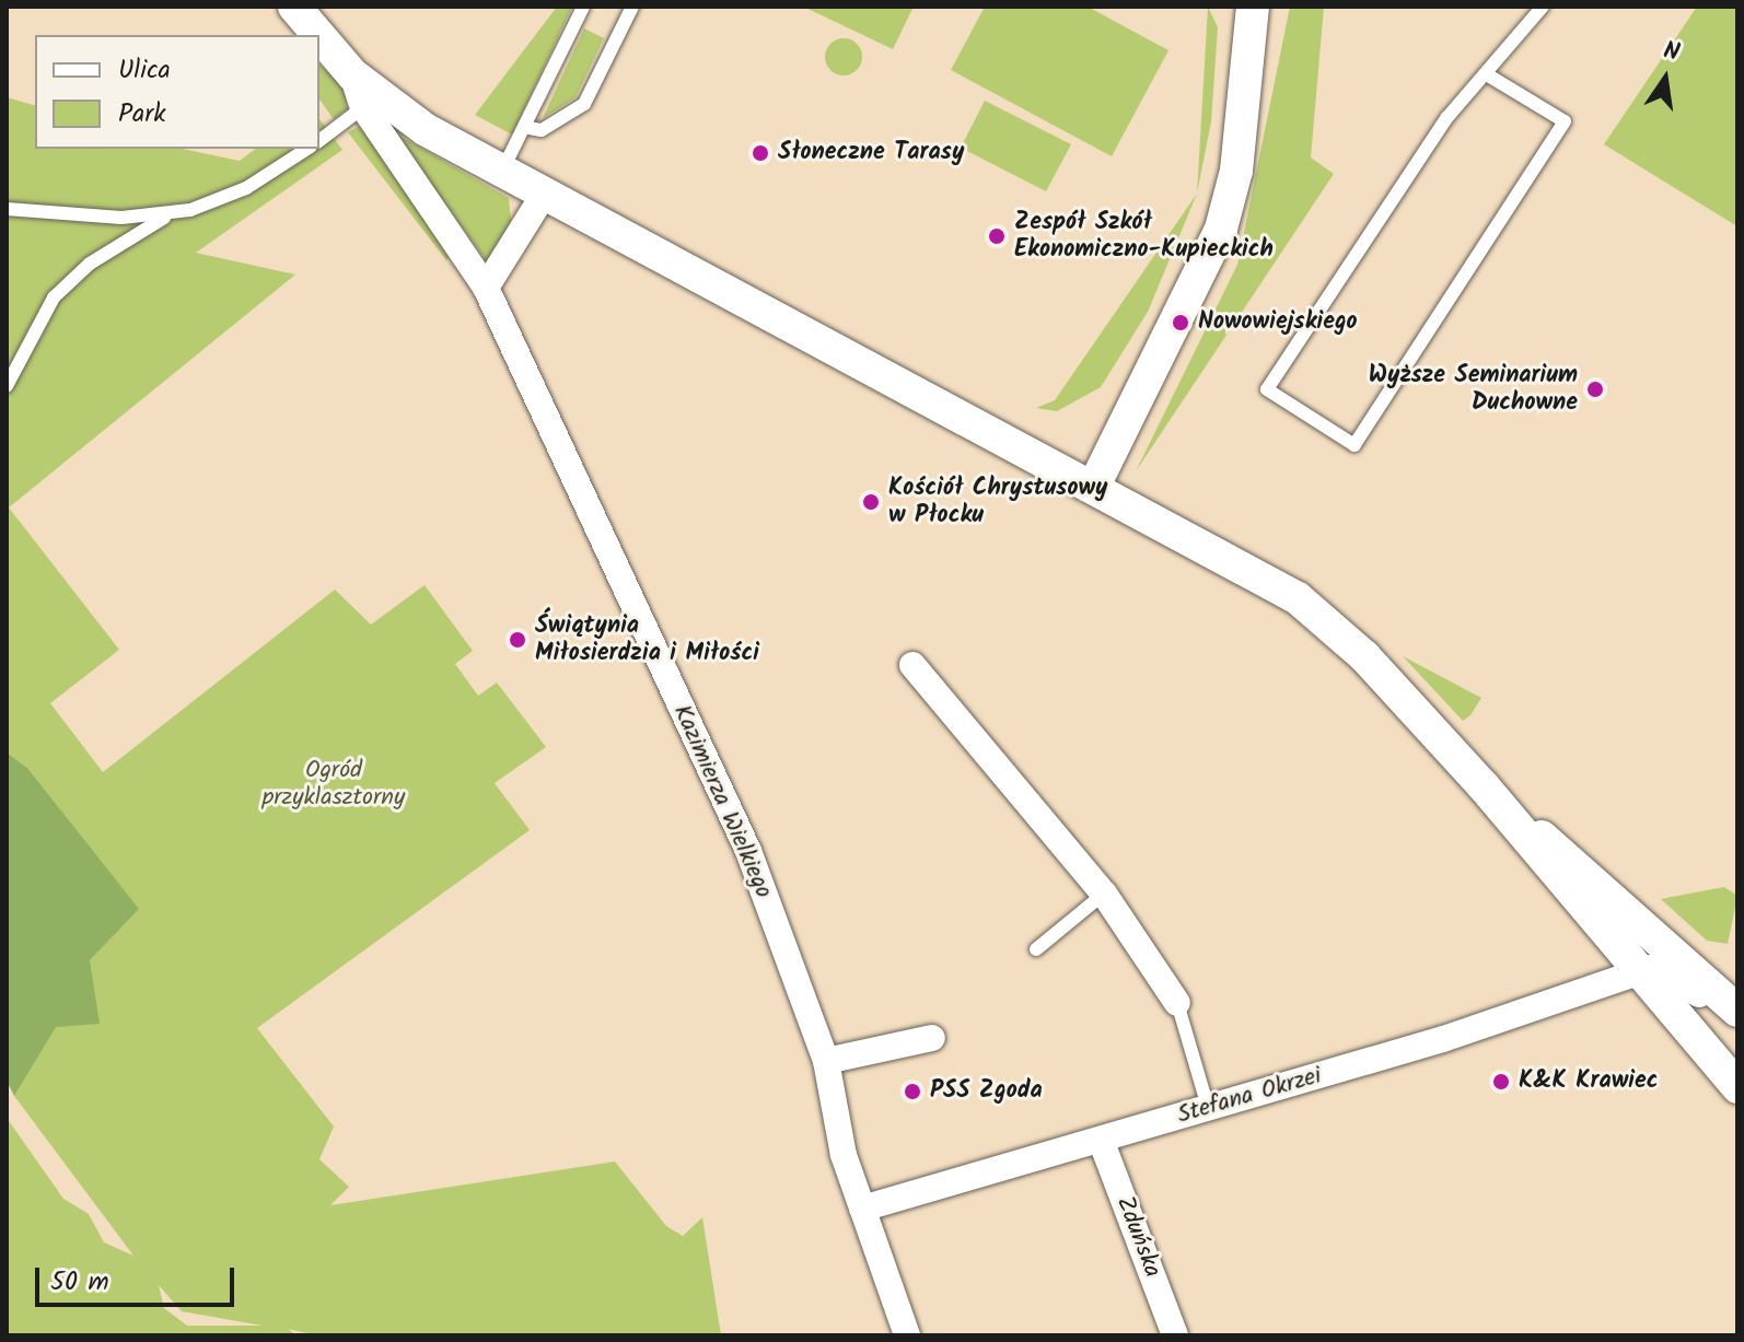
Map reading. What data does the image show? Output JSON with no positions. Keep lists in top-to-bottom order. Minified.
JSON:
{"streets":{"street":["Kazimierza Wielkiego","Stefana Okrzei","Zduńska"]},"crossings":[["Kazimierza Wielkiego","Stefana Okrzei"],["Stefana Okrzei","Zduńska"]],"parks":["Ogród przyklasztorny"],"places":["Słoneczne Tarasy","Zespół Szkół Ekonomiczno-Kupieckich","Nowowiejskiego","Wyższe Seminarium Duchowne","Kościół Chrystusowy w Płocku","Świątynia Miłosierdzia i Miłości","K&K Krawiec","PSS Zgoda"],"legend":["Ulica","Park"],"scale_bar":"50 m","north":"top"}
